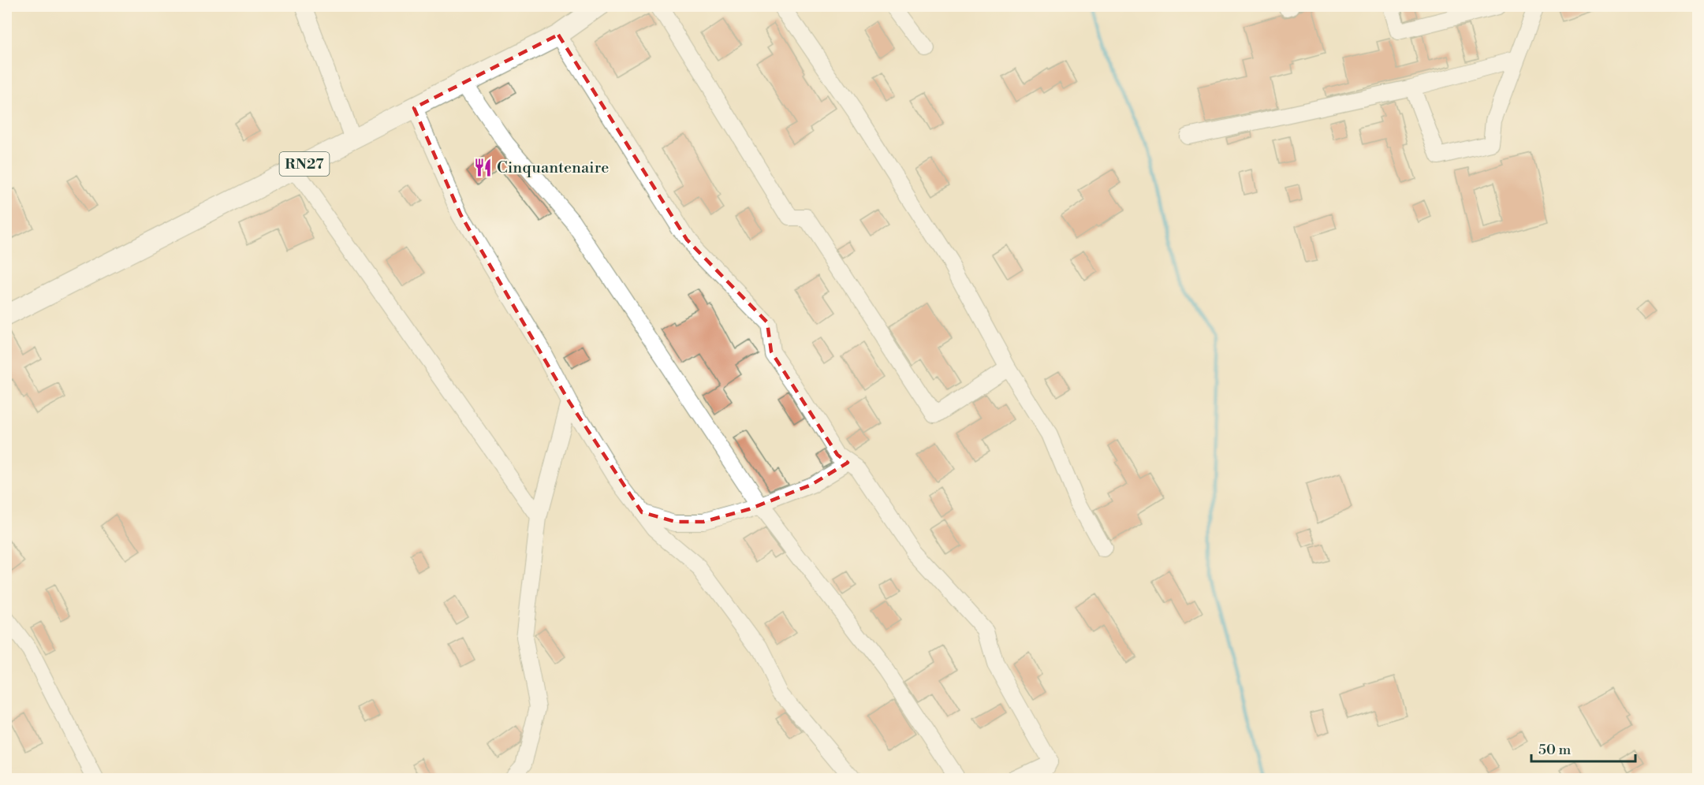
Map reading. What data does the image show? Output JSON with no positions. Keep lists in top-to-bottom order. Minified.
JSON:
{"streets":{"main road":["RN27"]},"places":{"restaurant":["Cinquantenaire"]},"scale_bar":"50 m"}
